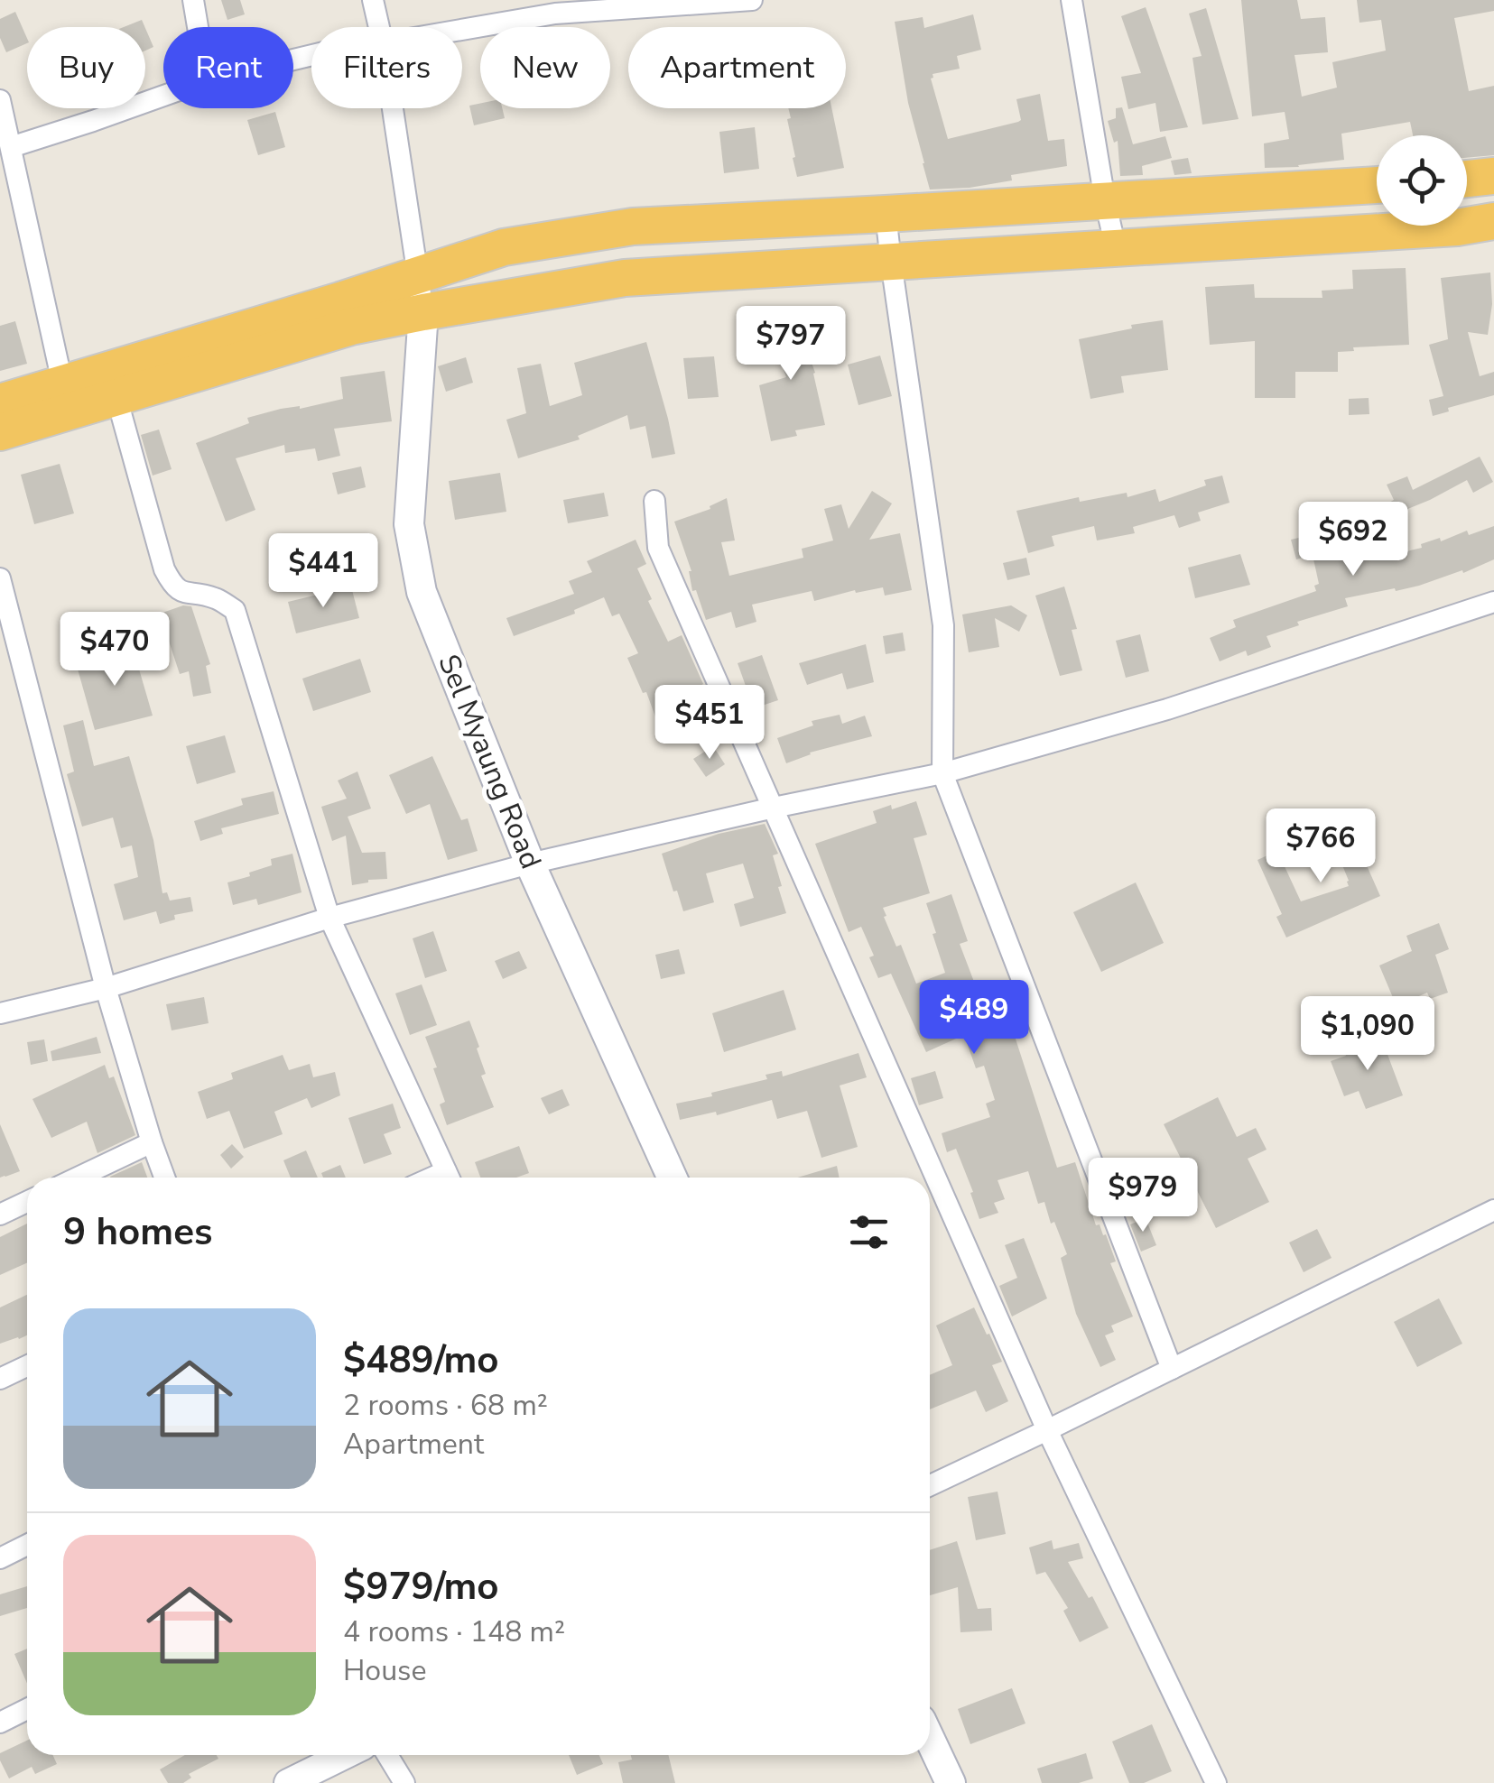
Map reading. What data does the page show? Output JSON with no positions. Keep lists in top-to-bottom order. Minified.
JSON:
{"streets":{"main road":["Sel Myaung Road"]},"page":{"chip":["Buy","Rent","Filters","New","Apartment"],"price":["$797","$692","$441","$470","$451","$766","$489","$1,090","$979"],"heading":"9 homes","list":[{"name":"$489/mo","note":"2 rooms · 68 m² · Apartment"},{"name":"$979/mo","note":"4 rooms · 148 m² · House"}]}}
